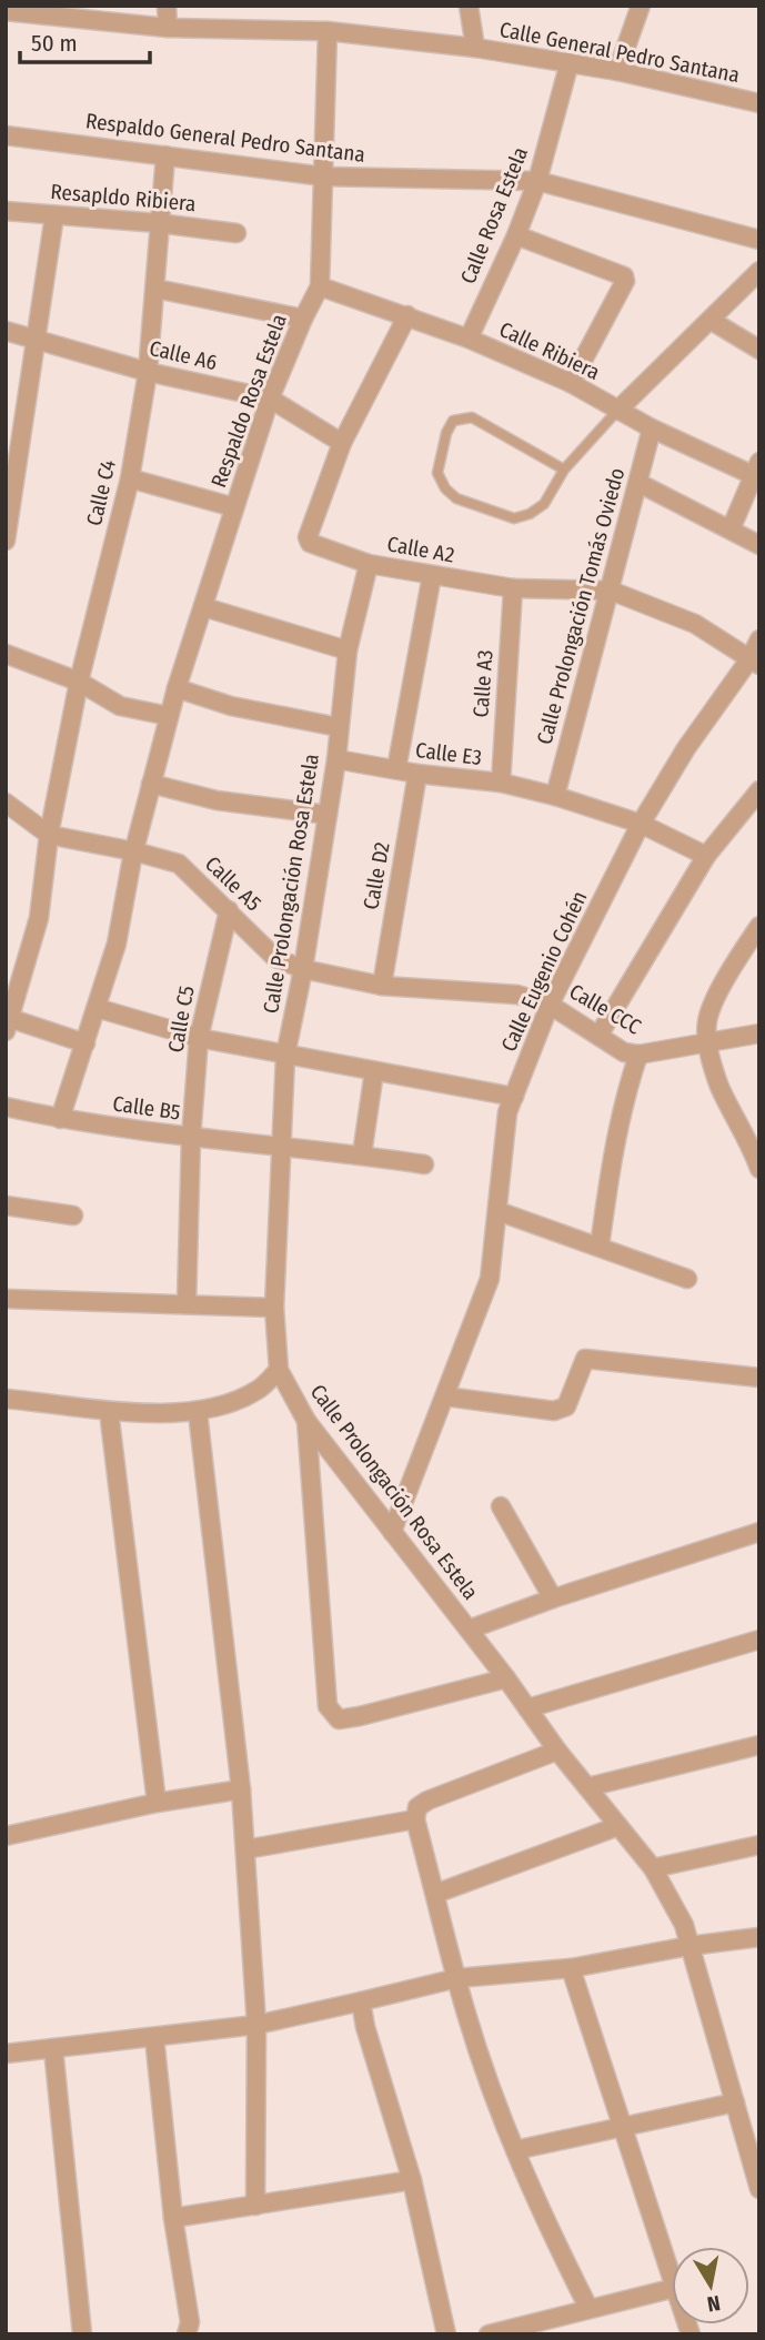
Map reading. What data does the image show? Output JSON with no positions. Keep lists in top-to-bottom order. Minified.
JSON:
{"streets":{"street":["Calle General Pedro Santana","Respaldo General Pedro Santana","Resapldo Ribiera","Calle Rosa Estela","Calle Ribiera","Calle A6","Respaldo Rosa Estela","Calle C4","Calle A2","Calle Prolongación Tomás Oviedo","Calle A3","Calle E3","Calle D2","Calle A5","Calle Prolongación Rosa Estela","Calle Eugenio Cohén","Calle CCC","Calle C5","Calle B5"]},"crossings":[["Calle General Pedro Santana","Calle Rosa Estela"],["Calle General Pedro Santana","Respaldo Rosa Estela"],["Respaldo General Pedro Santana","Calle Rosa Estela"],["Respaldo General Pedro Santana","Respaldo Rosa Estela"],["Respaldo General Pedro Santana","Calle C4"],["Resapldo Ribiera","Calle C4"],["Calle Rosa Estela","Calle Ribiera"],["Calle Ribiera","Respaldo Rosa Estela"],["Calle Ribiera","Calle A2"],["Calle Ribiera","Calle Prolongación Tomás Oviedo"],["Calle A6","Respaldo Rosa Estela"],["Calle A6","Calle C4"],["Calle A6","Calle A2"],["Respaldo Rosa Estela","Calle A5"],["Respaldo Rosa Estela","Calle B5"],["Calle C4","Calle A5"],["Calle A2","Calle Prolongación Tomás Oviedo"],["Calle A2","Calle A3"],["Calle A2","Calle Prolongación Rosa Estela"],["Calle A2","Calle Eugenio Cohén"],["Calle Prolongación Tomás Oviedo","Calle E3"],["Calle A3","Calle E3"],["Calle E3","Calle D2"],["Calle E3","Calle Prolongación Rosa Estela"],["Calle E3","Calle Eugenio Cohén"],["Calle D2","Calle A5"],["Calle D2","Calle CCC"],["Calle A5","Calle Prolongación Rosa Estela"],["Calle A5","Calle CCC"],["Calle A5","Calle C5"],["Calle Prolongación Rosa Estela","Calle Eugenio Cohén"],["Calle Prolongación Rosa Estela","Calle B5"],["Calle Eugenio Cohén","Calle CCC"],["Calle C5","Calle B5"]],"scale_bar":"50 m","north":"bottom"}
